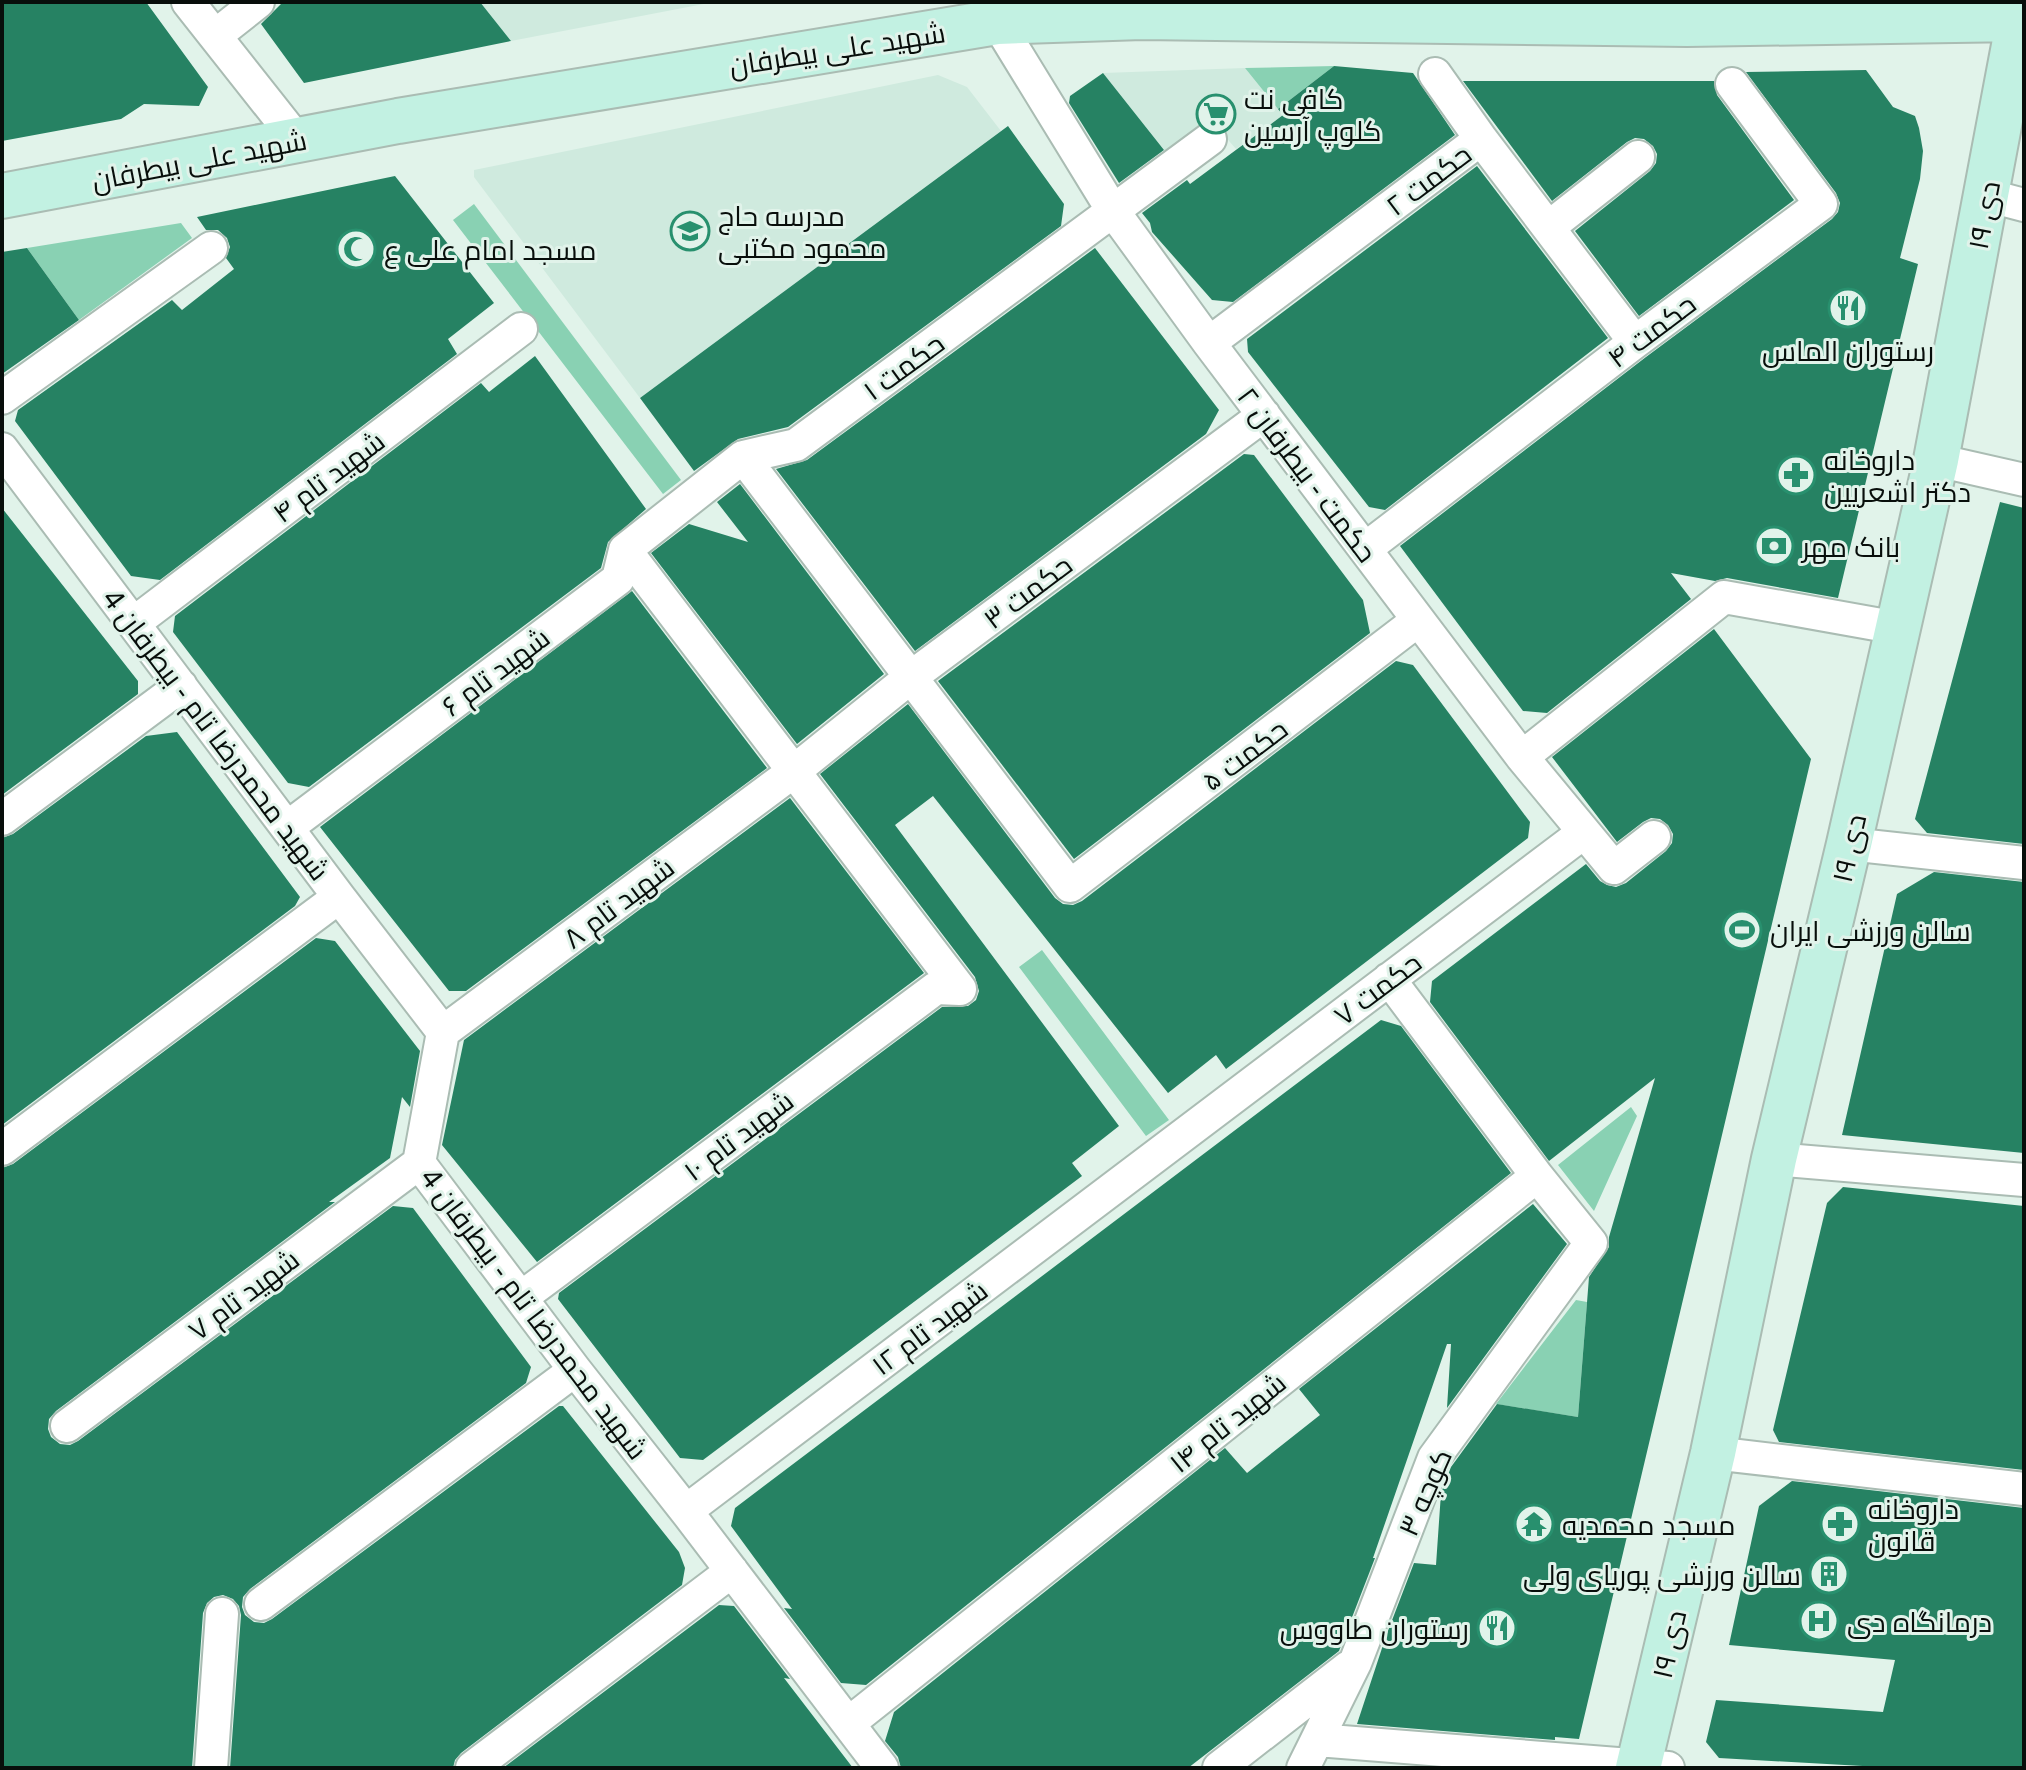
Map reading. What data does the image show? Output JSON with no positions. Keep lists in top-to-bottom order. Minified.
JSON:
{"streets":{"street":["شهید علی بیطرفان","حکمت ۲","۱۹ دی","حکمت ۴","حکمت ۱","حکمت - بیطرفان ۲","شهید تام ۴","حکمت ۳","شهید تام ۶","شهید محمدرضا تام - بیطرفان 4","حکمت ۵","شهید تام ۸","حکمت ۷","شهید تام ۱۰","شهید تام ۷","شهید تام ۱۲","شهید تام ۱۴","کوچه ۳"]},"crossings":[["شهید علی بیطرفان","۱۹ دی"],["شهید علی بیطرفان","حکمت - بیطرفان ۲"],["حکمت ۲","حکمت ۴"],["حکمت ۲","حکمت - بیطرفان ۲"],["حکمت ۴","حکمت - بیطرفان ۲"],["حکمت ۱","حکمت - بیطرفان ۲"],["حکمت ۱","شهید تام ۶"],["حکمت - بیطرفان ۲","حکمت ۳"],["حکمت - بیطرفان ۲","حکمت ۵"],["حکمت - بیطرفان ۲","حکمت ۷"],["شهید تام ۴","شهید محمدرضا تام - بیطرفان 4"],["حکمت ۳","حکمت ۵"],["حکمت ۳","شهید تام ۸"],["حکمت ۳","شهید تام ۱۰"],["شهید تام ۶","شهید محمدرضا تام - بیطرفان 4"],["شهید محمدرضا تام - بیطرفان 4","شهید تام ۸"],["شهید محمدرضا تام - بیطرفان 4","شهید تام ۱۰"],["شهید محمدرضا تام - بیطرفان 4","شهید تام ۷"],["شهید محمدرضا تام - بیطرفان 4","شهید تام ۱۲"],["شهید محمدرضا تام - بیطرفان 4","شهید تام ۱۴"],["شهید تام ۸","شهید تام ۱۰"],["حکمت ۷","شهید تام ۱۲"],["شهید تام ۱۴","کوچه ۳"]],"places":{"supermarket":["کافی نت کلوپ آرسین"],"school or university":["مدرسه حاج محمود مکتبی"],"mosque":["مسجد امام علی ع"],"restaurant":["رستوران الماس","رستوران طاووس"],"pharmacy":["داروخانه دکتر اشعریین","داروخانه قانون"],"bank":["بانک مهر"],"sports":["سالن ورزشی ایران"],"temple":["مسجد محمدیه"],"building":["سالن ورزشی پوریای ولی"],"hospital":["درمانگاه دی"]}}
